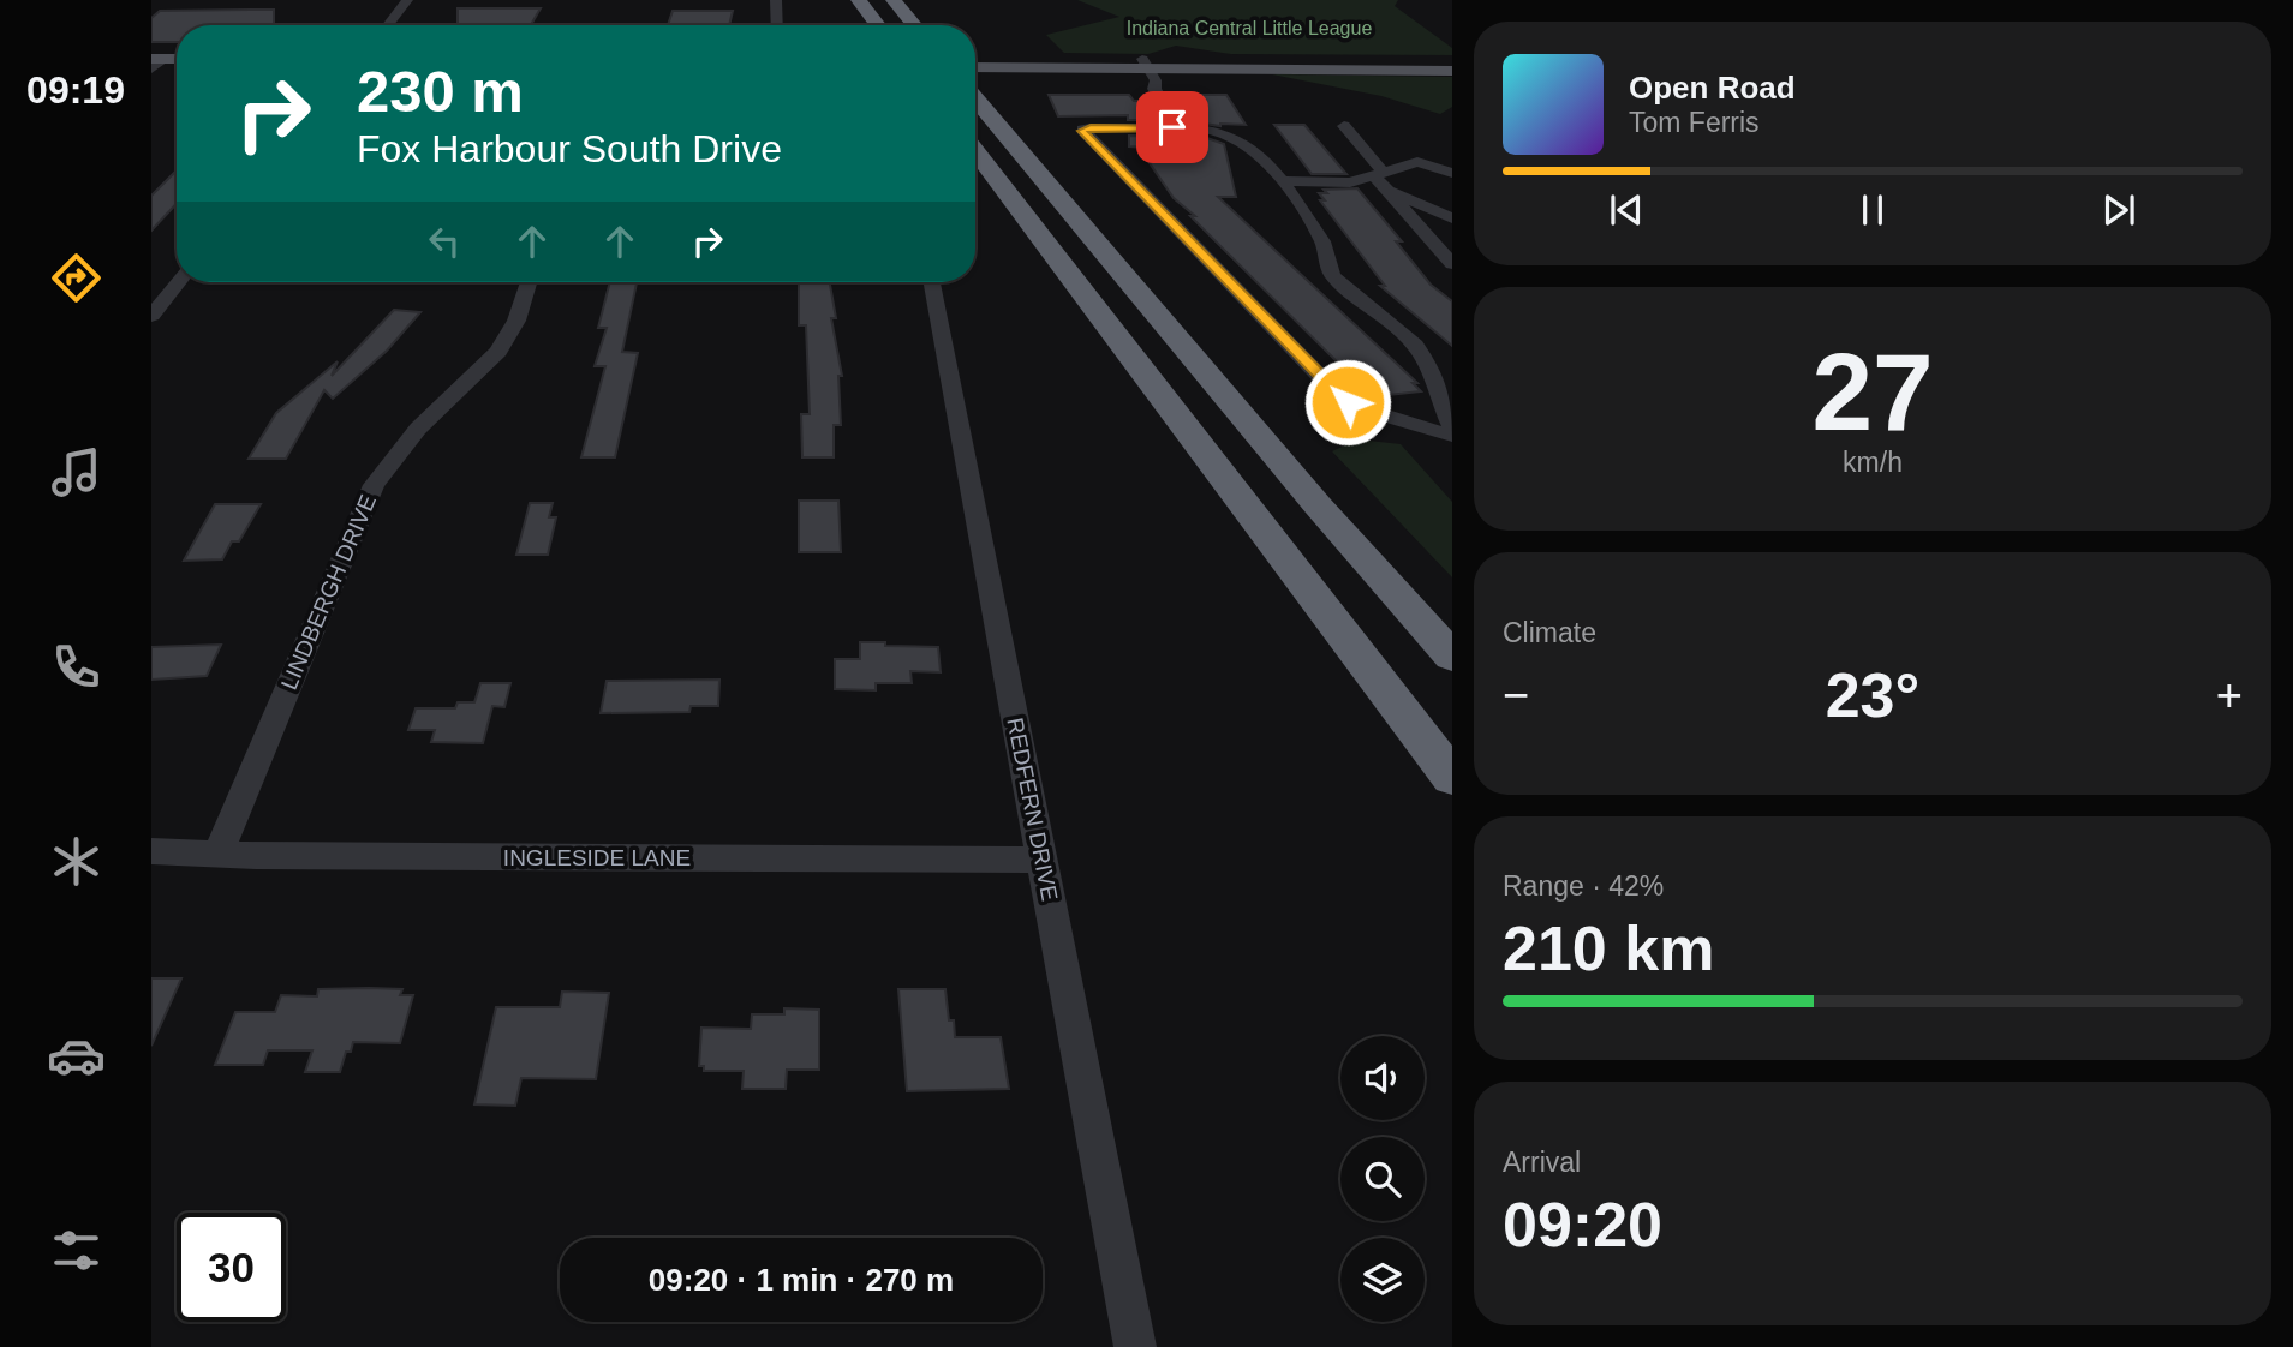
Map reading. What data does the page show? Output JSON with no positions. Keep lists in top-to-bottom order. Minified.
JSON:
{"streets":{"street":["LINDBERGH DRIVE","REDFERN DRIVE","INGLESIDE LANE"]},"crossings":[["LINDBERGH DRIVE","INGLESIDE LANE"],["REDFERN DRIVE","INGLESIDE LANE"]],"parks":["Indiana Central Little League"],"page":{"tabs":"09:19","turn":["230 m","Fox Harbour South Drive"],"song":["Open Road","Tom Ferris"],"tile":[["27","km/h"],"Climate",["Range · 42%","210 km"],["Arrival","09:20"]],"heat":["−","23°","+"],"limit":"30","trip":"09:20 · 1 min · 270 m"}}
